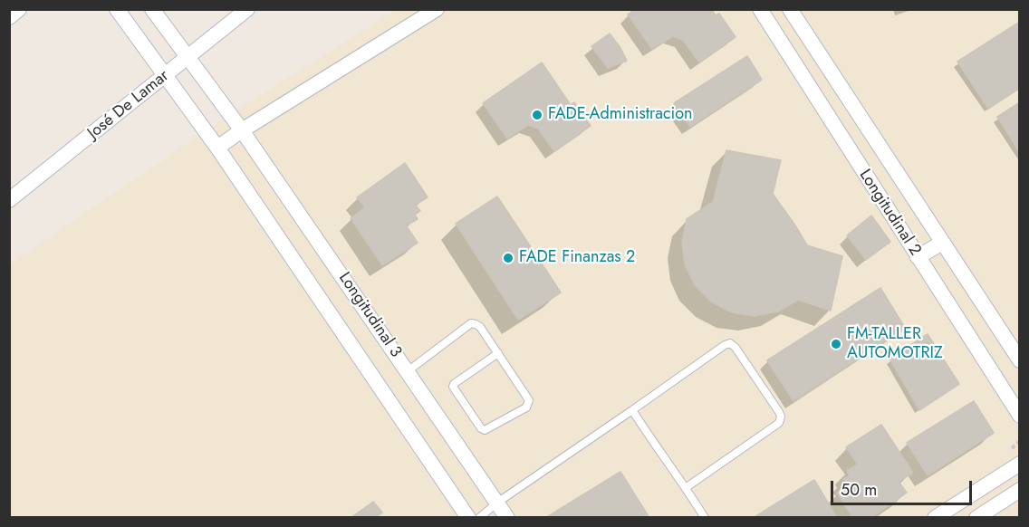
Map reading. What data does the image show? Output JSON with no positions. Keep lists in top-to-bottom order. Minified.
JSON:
{"streets":{"street":["José De Lamar","Longitudinal 2","Longitudinal 3"]},"crossings":[["José De Lamar","Longitudinal 3"]],"places":["FADE-Administracion","FADE Finanzas 2","FM-TALLER AUTOMOTRIZ"],"scale_bar":"50 m"}
